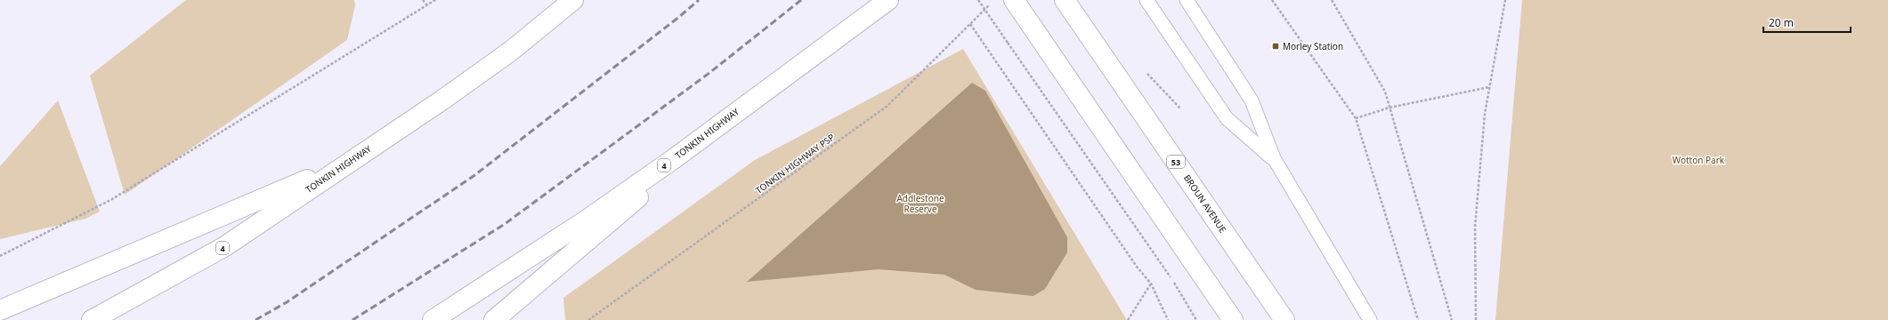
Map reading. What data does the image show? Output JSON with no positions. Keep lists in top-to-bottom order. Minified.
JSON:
{"streets":{"main road":["TONKIN HIGHWAY","53","4","BROUN AVENUE"],"path":["TONKIN HIGHWAY PSP"]},"parks":["Wotton Park","Addlestone Reserve"],"places":{"transit":["Morley Station"]},"scale_bar":"20 m"}
